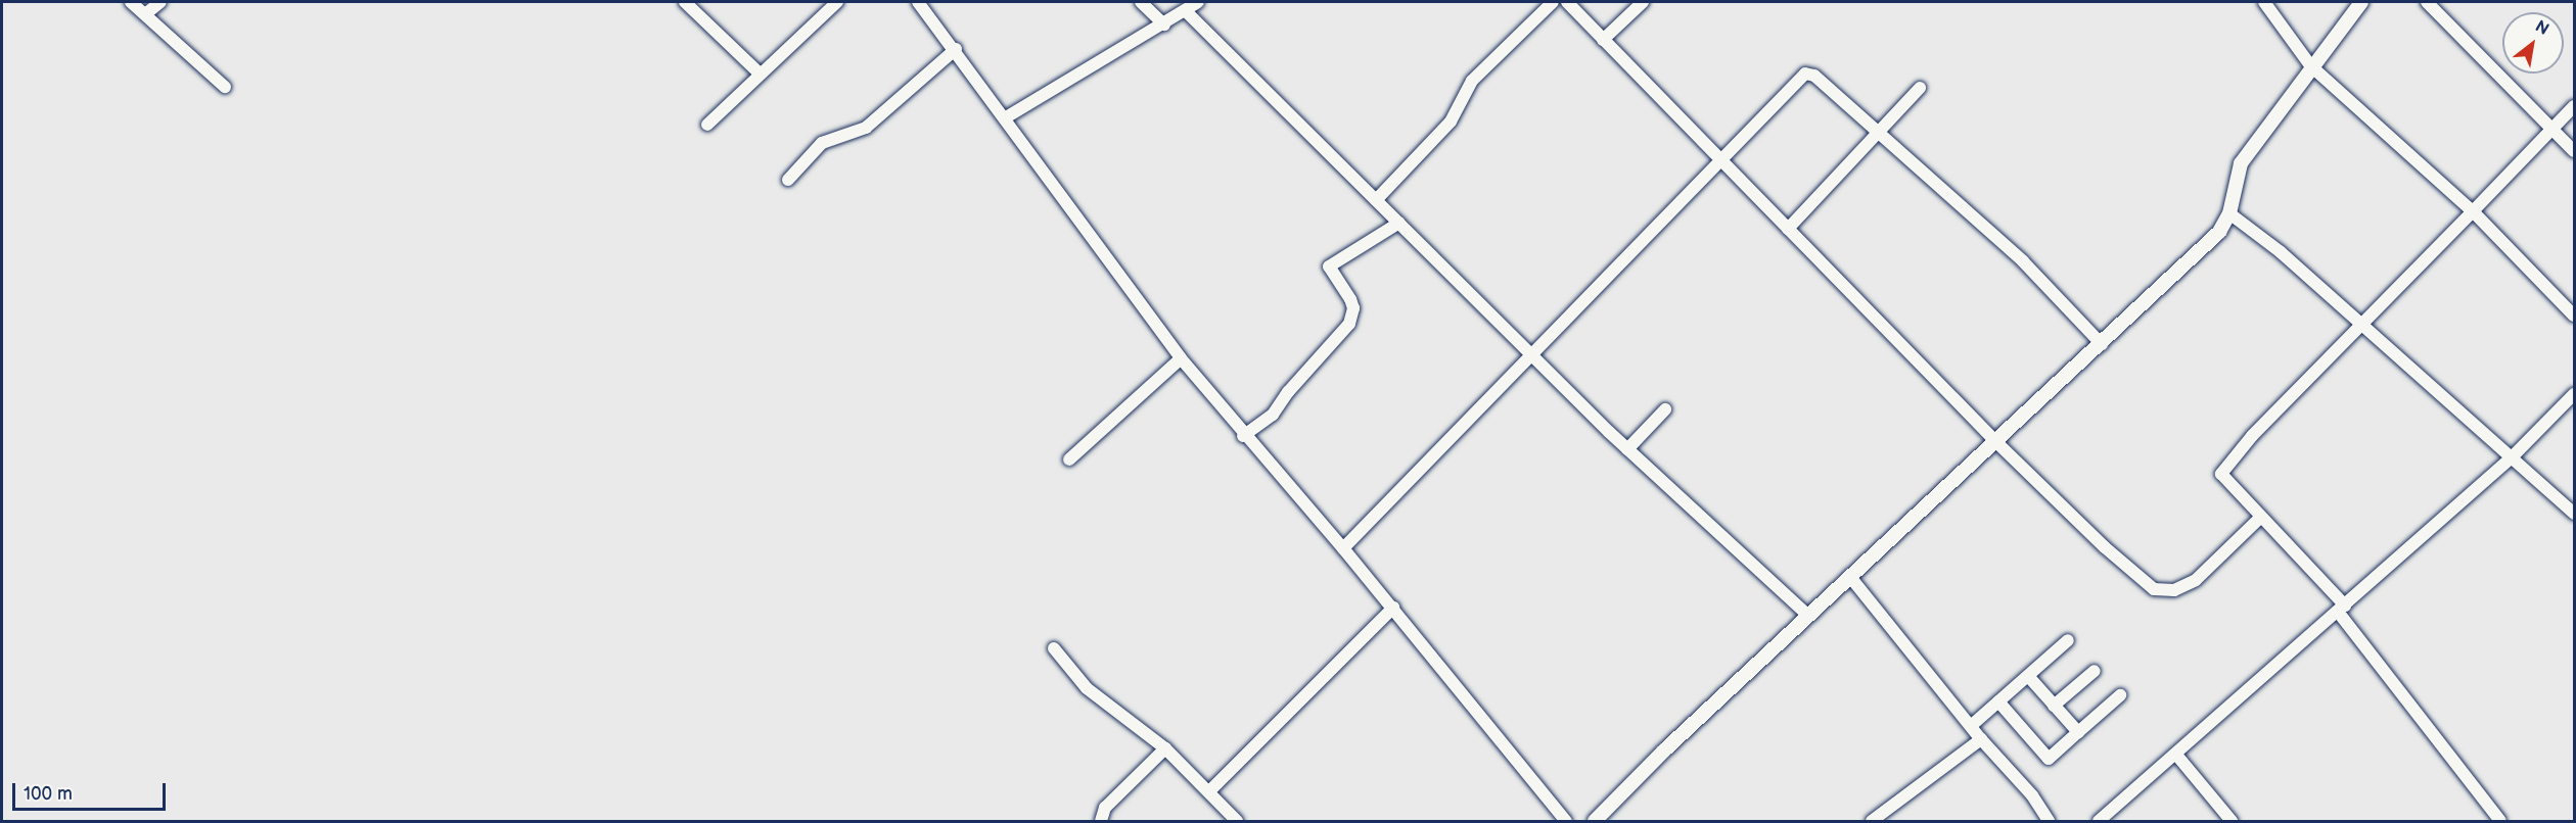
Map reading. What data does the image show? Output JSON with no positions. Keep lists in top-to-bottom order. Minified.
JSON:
{"scale_bar":"100 m","north":"top right"}
